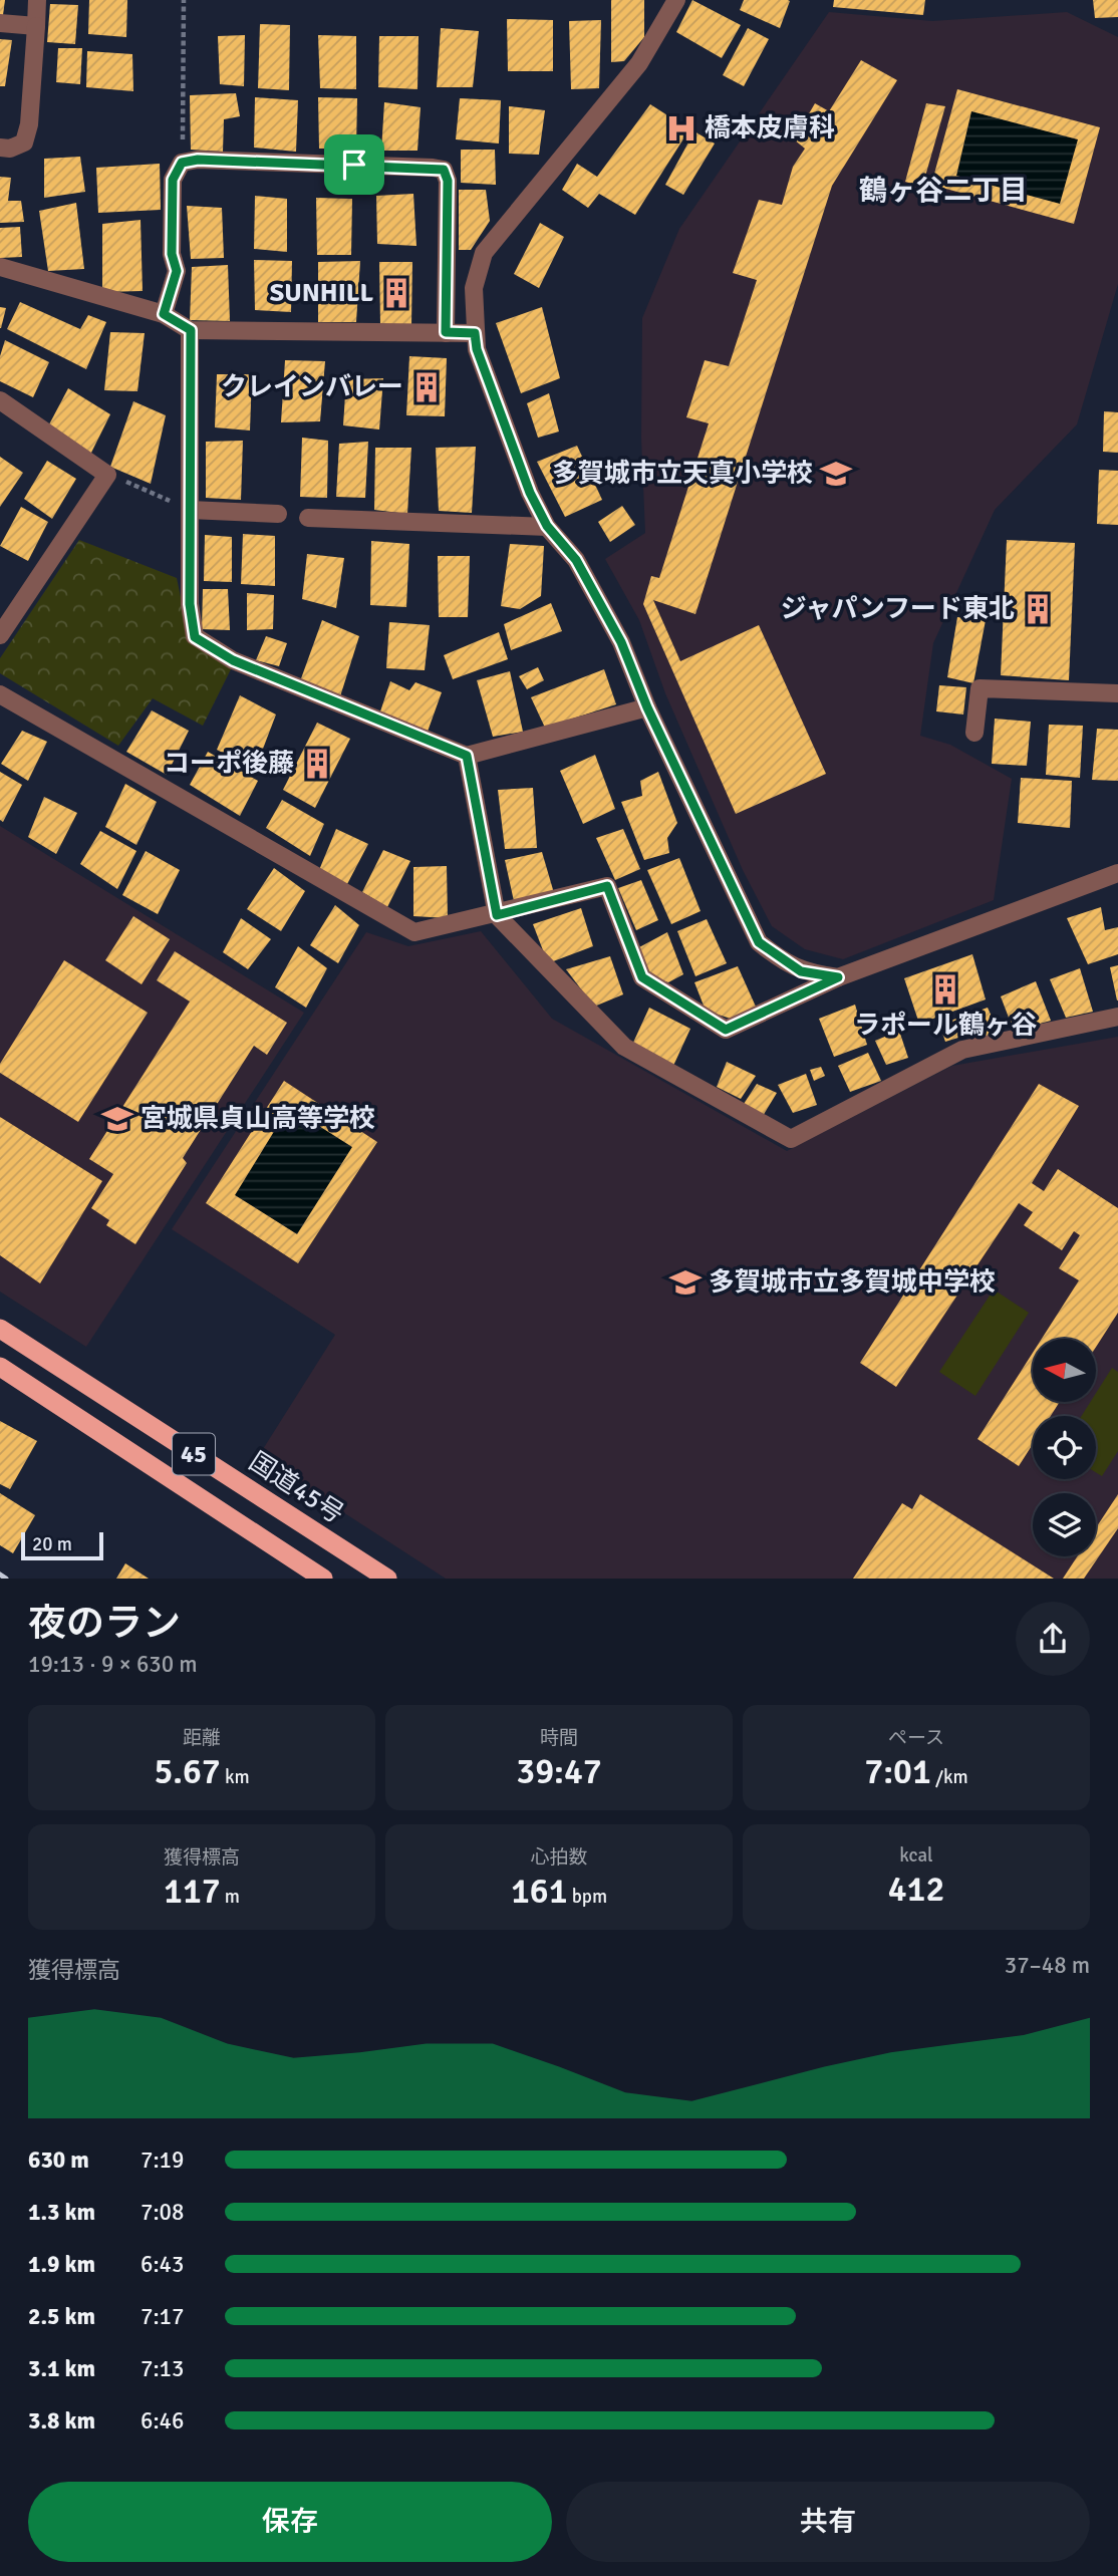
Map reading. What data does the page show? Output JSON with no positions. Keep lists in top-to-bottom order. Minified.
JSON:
{"streets":{"highway":["45","国道45号"]},"districts":["鶴ヶ谷二丁目"],"places":{"hospital":["橋本皮膚科"],"building":["SUNHILL","クレインバレー","ジャパンフード東北","コーポ後藤","ラポール鶴ヶ谷"],"school or university":["多賀城市立天真小学校","宮城県貞山高等学校","多賀城市立多賀城中学校"]},"scale_bar":"20 m","north":"left","page":{"scale":"20 m","heading":["夜のラン","19:13 · 9 × 630 m"],"stats":[["距離","5.67 km"],["時間","39:47"],["ペース","7:01 /km"],["獲得標高","117 m"],["心拍数","161 bpm"],["kcal","412"]],"chart":["獲得標高","37–48 m"],"list":[{"name":"630 m","note":"7:19"},{"name":"1.3 km","note":"7:08"},{"name":"1.9 km","note":"6:43"},{"name":"2.5 km","note":"7:17"},{"name":"3.1 km","note":"7:13"},{"name":"3.8 km","note":"6:46"}],"buttons":["保存","共有"]}}
